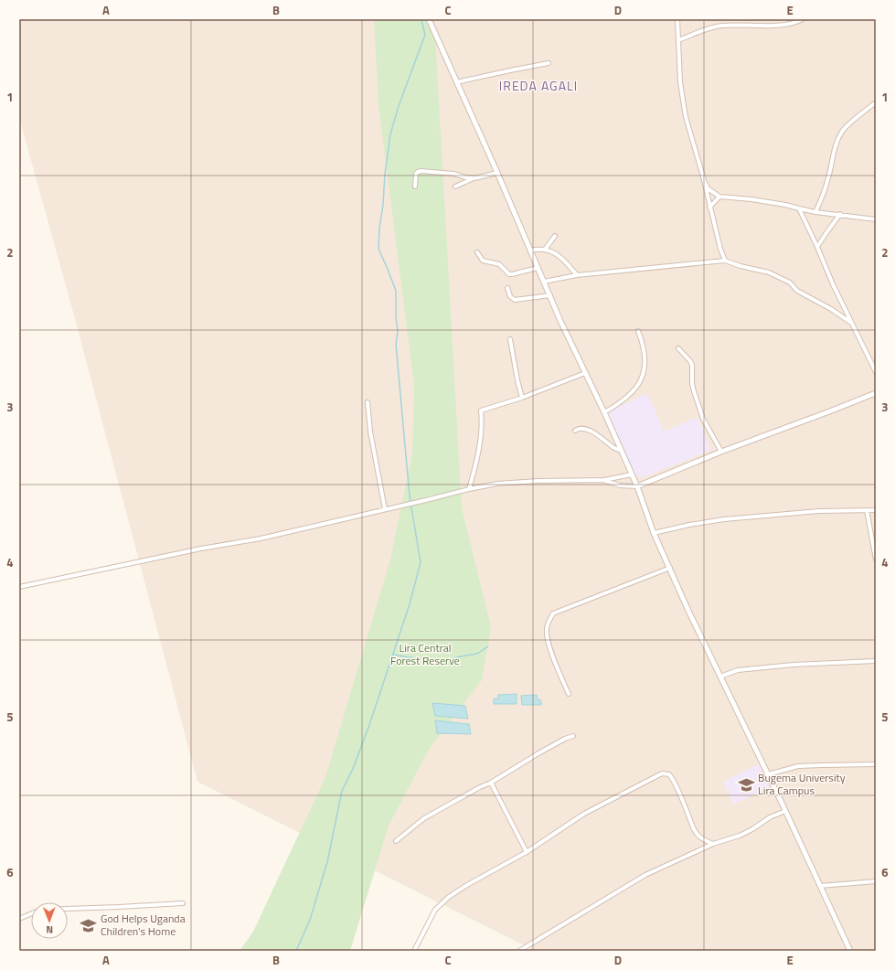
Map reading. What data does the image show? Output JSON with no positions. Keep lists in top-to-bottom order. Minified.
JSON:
{"districts":["IREDA AGALI"],"parks":["Lira Central Forest Reserve"],"places":{"school or university":["Bugema University Lira Campus","God Helps Uganda Children's Home"]},"north":"bottom","grid":{"columns":["A","B","C","D","E"],"rows":["1","2","3","4","5","6"]}}
